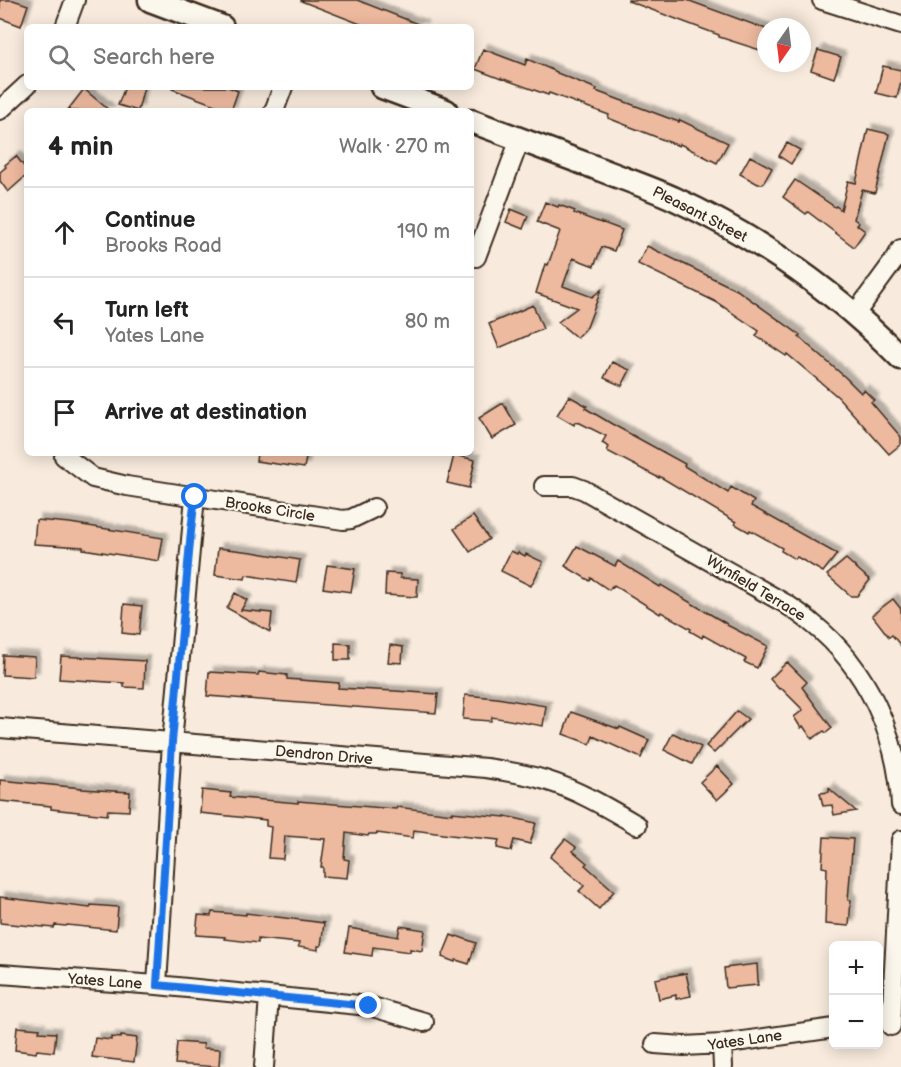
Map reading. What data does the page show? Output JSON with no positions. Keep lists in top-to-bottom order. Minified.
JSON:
{"streets":{"street":["Pleasant Street","Brooks Circle","Wynfield Terrace","Dendron Drive","Yates Lane"]},"north":"bottom","page":{"search":"Search here","heading":["4 min","Walk · 270 m"],"list":[["Continue","Brooks Road","190 m"],["Turn left","Yates Lane","80 m"],"Arrive at destination"],"map_buttons":["+","−"]}}
